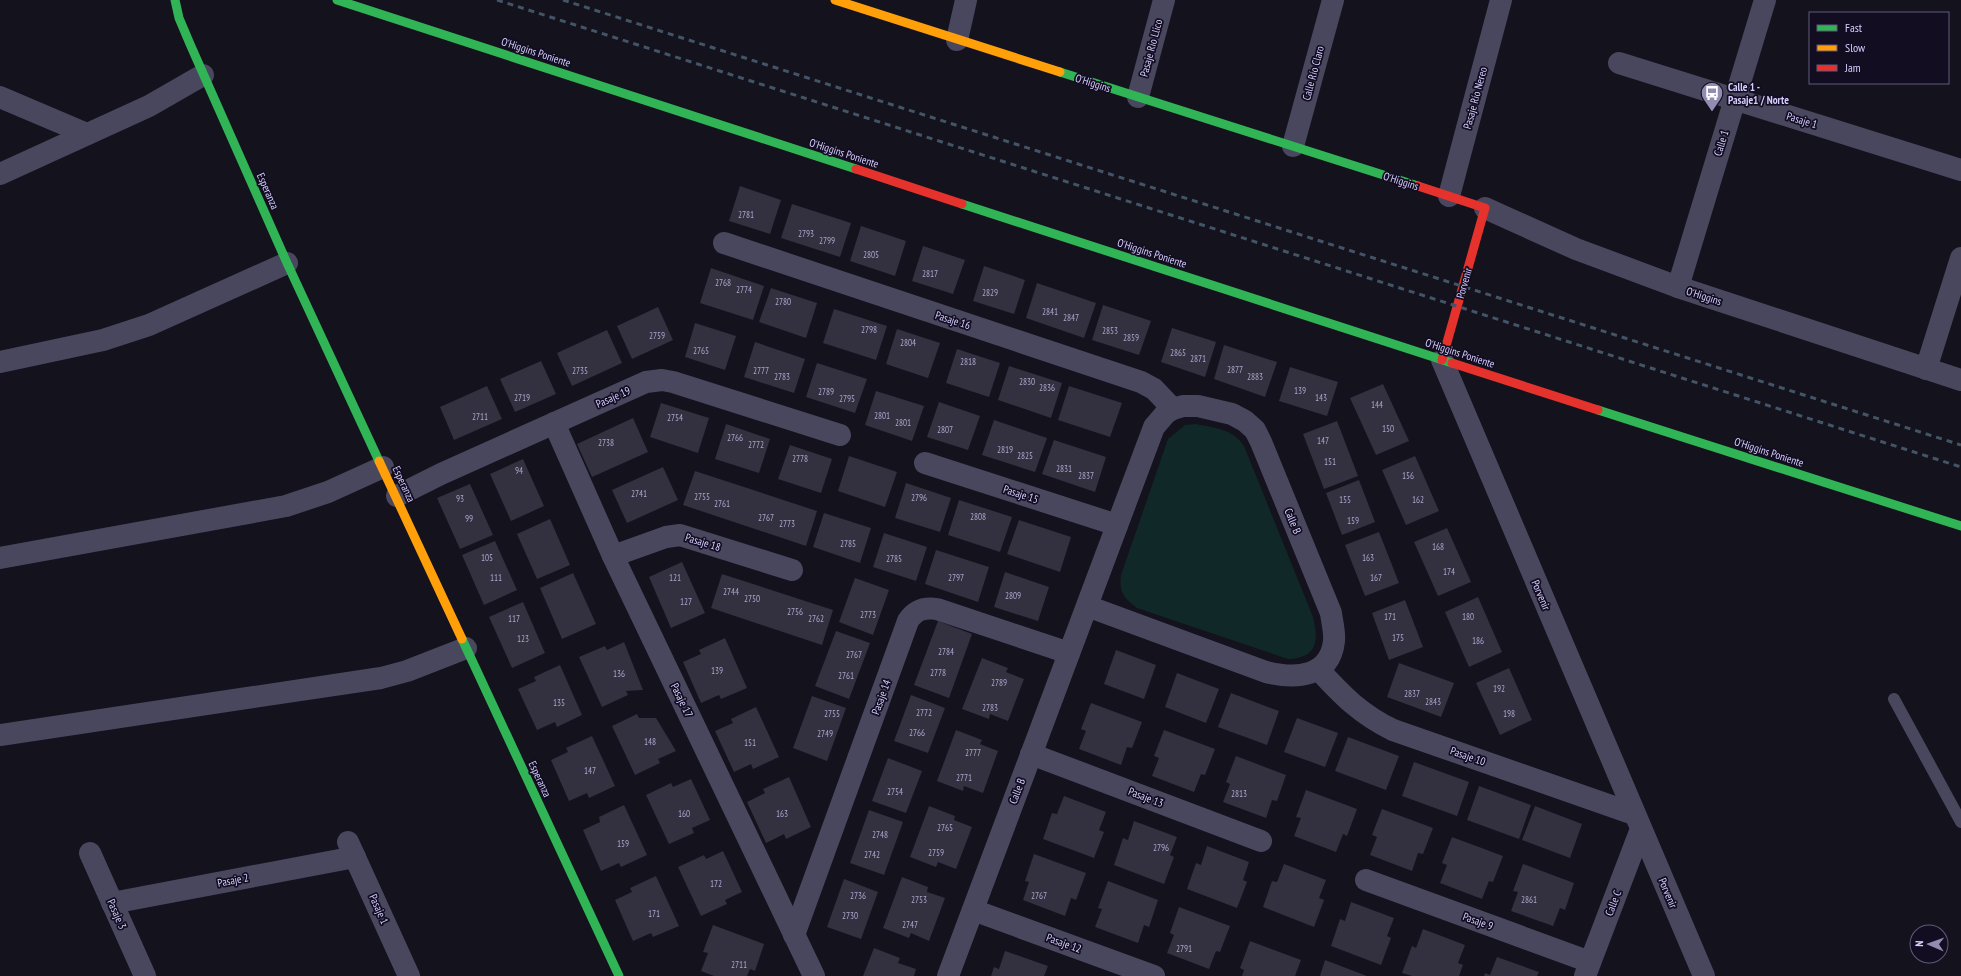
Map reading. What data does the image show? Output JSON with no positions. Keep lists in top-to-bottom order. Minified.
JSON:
{"streets":{"street":["Pasaje Río Llico","O'Higgins Poniente","Calle Río Claro","O'Higgins","Pasaje Río Nereo","Pasaje 1","Calle 1","Esperanza","Porvenir","Pasaje 16","Pasaje 19","Pasaje 15","Calle B","Pasaje 18","Pasaje 14","Pasaje 17","Pasaje 10","Pasaje 13","Pasaje 2","Calle C","Pasaje 3","Pasaje 9","Pasaje 12"]},"crossings":[["Pasaje Río Llico","O'Higgins"],["O'Higgins Poniente","Porvenir"],["Calle Río Claro","O'Higgins"],["O'Higgins","Pasaje Río Nereo"],["O'Higgins","Calle 1"],["O'Higgins","Porvenir"],["Pasaje 1","Calle 1"],["Pasaje 1","Pasaje 2"],["Esperanza","Pasaje 19"],["Porvenir","Pasaje 10"],["Porvenir","Calle C"],["Pasaje 16","Calle B"],["Pasaje 19","Pasaje 17"],["Pasaje 15","Calle B"],["Calle B","Pasaje 14"],["Calle B","Pasaje 10"],["Calle B","Pasaje 13"],["Calle B","Pasaje 12"],["Pasaje 18","Pasaje 17"],["Pasaje 14","Pasaje 17"],["Pasaje 10","Calle C"],["Pasaje 2","Pasaje 3"],["Calle C","Pasaje 9"]],"places":{"bus stop":["Calle 1 - Pasaje1 / Norte"]},"house_numbers":["2781","2793","2799","2805","2817","2768","2774","2829","2780","2841","2847","2798","2853","2759","2859","2804","2765","2865","2871","2818","2877","2735","2777","2783","2883","2830","2836","139","2789","2719","143","2795","144","2801","2711","2754","2801","150","2807","2766","147","2738","2772","2819","2825","2778","151","2831","94","2837","156","2741","2755","2796","93","155","162","2761","2808","2767","99","159","2773","2785","168","105","163","2785","174","111","121","2797","167","2744","2809","2750","127","2756","2773","171","180","117","2762","175","123","186","2784","2767","139","2778","136","2761","2789","192","2837","2843","135","2783","2772","2755","198","2766","2749","148","151","2777","147","2771","2754","2813","160","163","2765","2748","159","2796","2759","2742","172","2736","2767","2753","2861","171","2730","2747","2791","2711"],"legend":["Fast","Slow","Jam"],"north":"left"}
